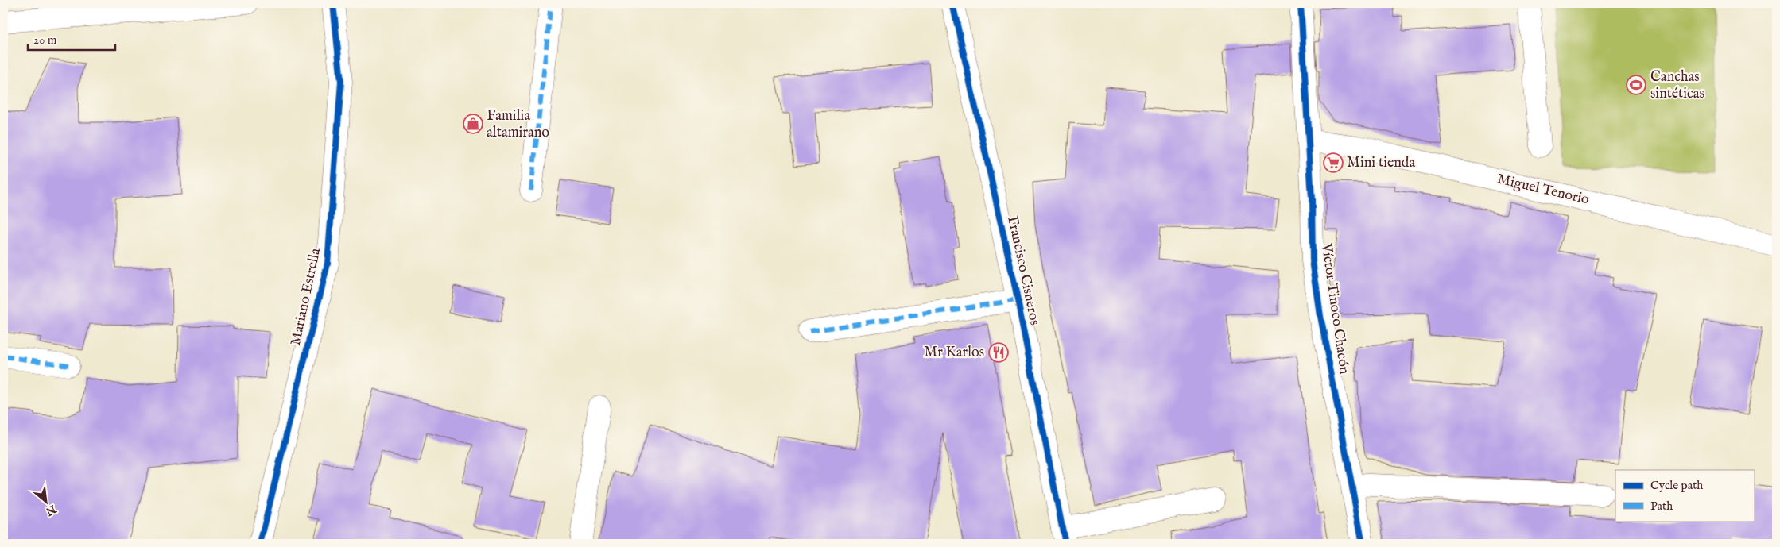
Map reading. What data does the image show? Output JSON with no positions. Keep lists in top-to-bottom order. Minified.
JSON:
{"streets":{"street":["Miguel Tenorio","Francisco Cisneros","Mariano Estrella","Víctor Tinoco Chacón"]},"crossings":[["Miguel Tenorio","Víctor Tinoco Chacón"]],"places":{"sports":["Canchas sintéticas"],"shop":["Familia altamirano"],"supermarket":["Mini tienda"],"restaurant":["Mr Karlos"]},"legend":["Cycle path","Path"],"scale_bar":"20 m","north":"bottom right"}
